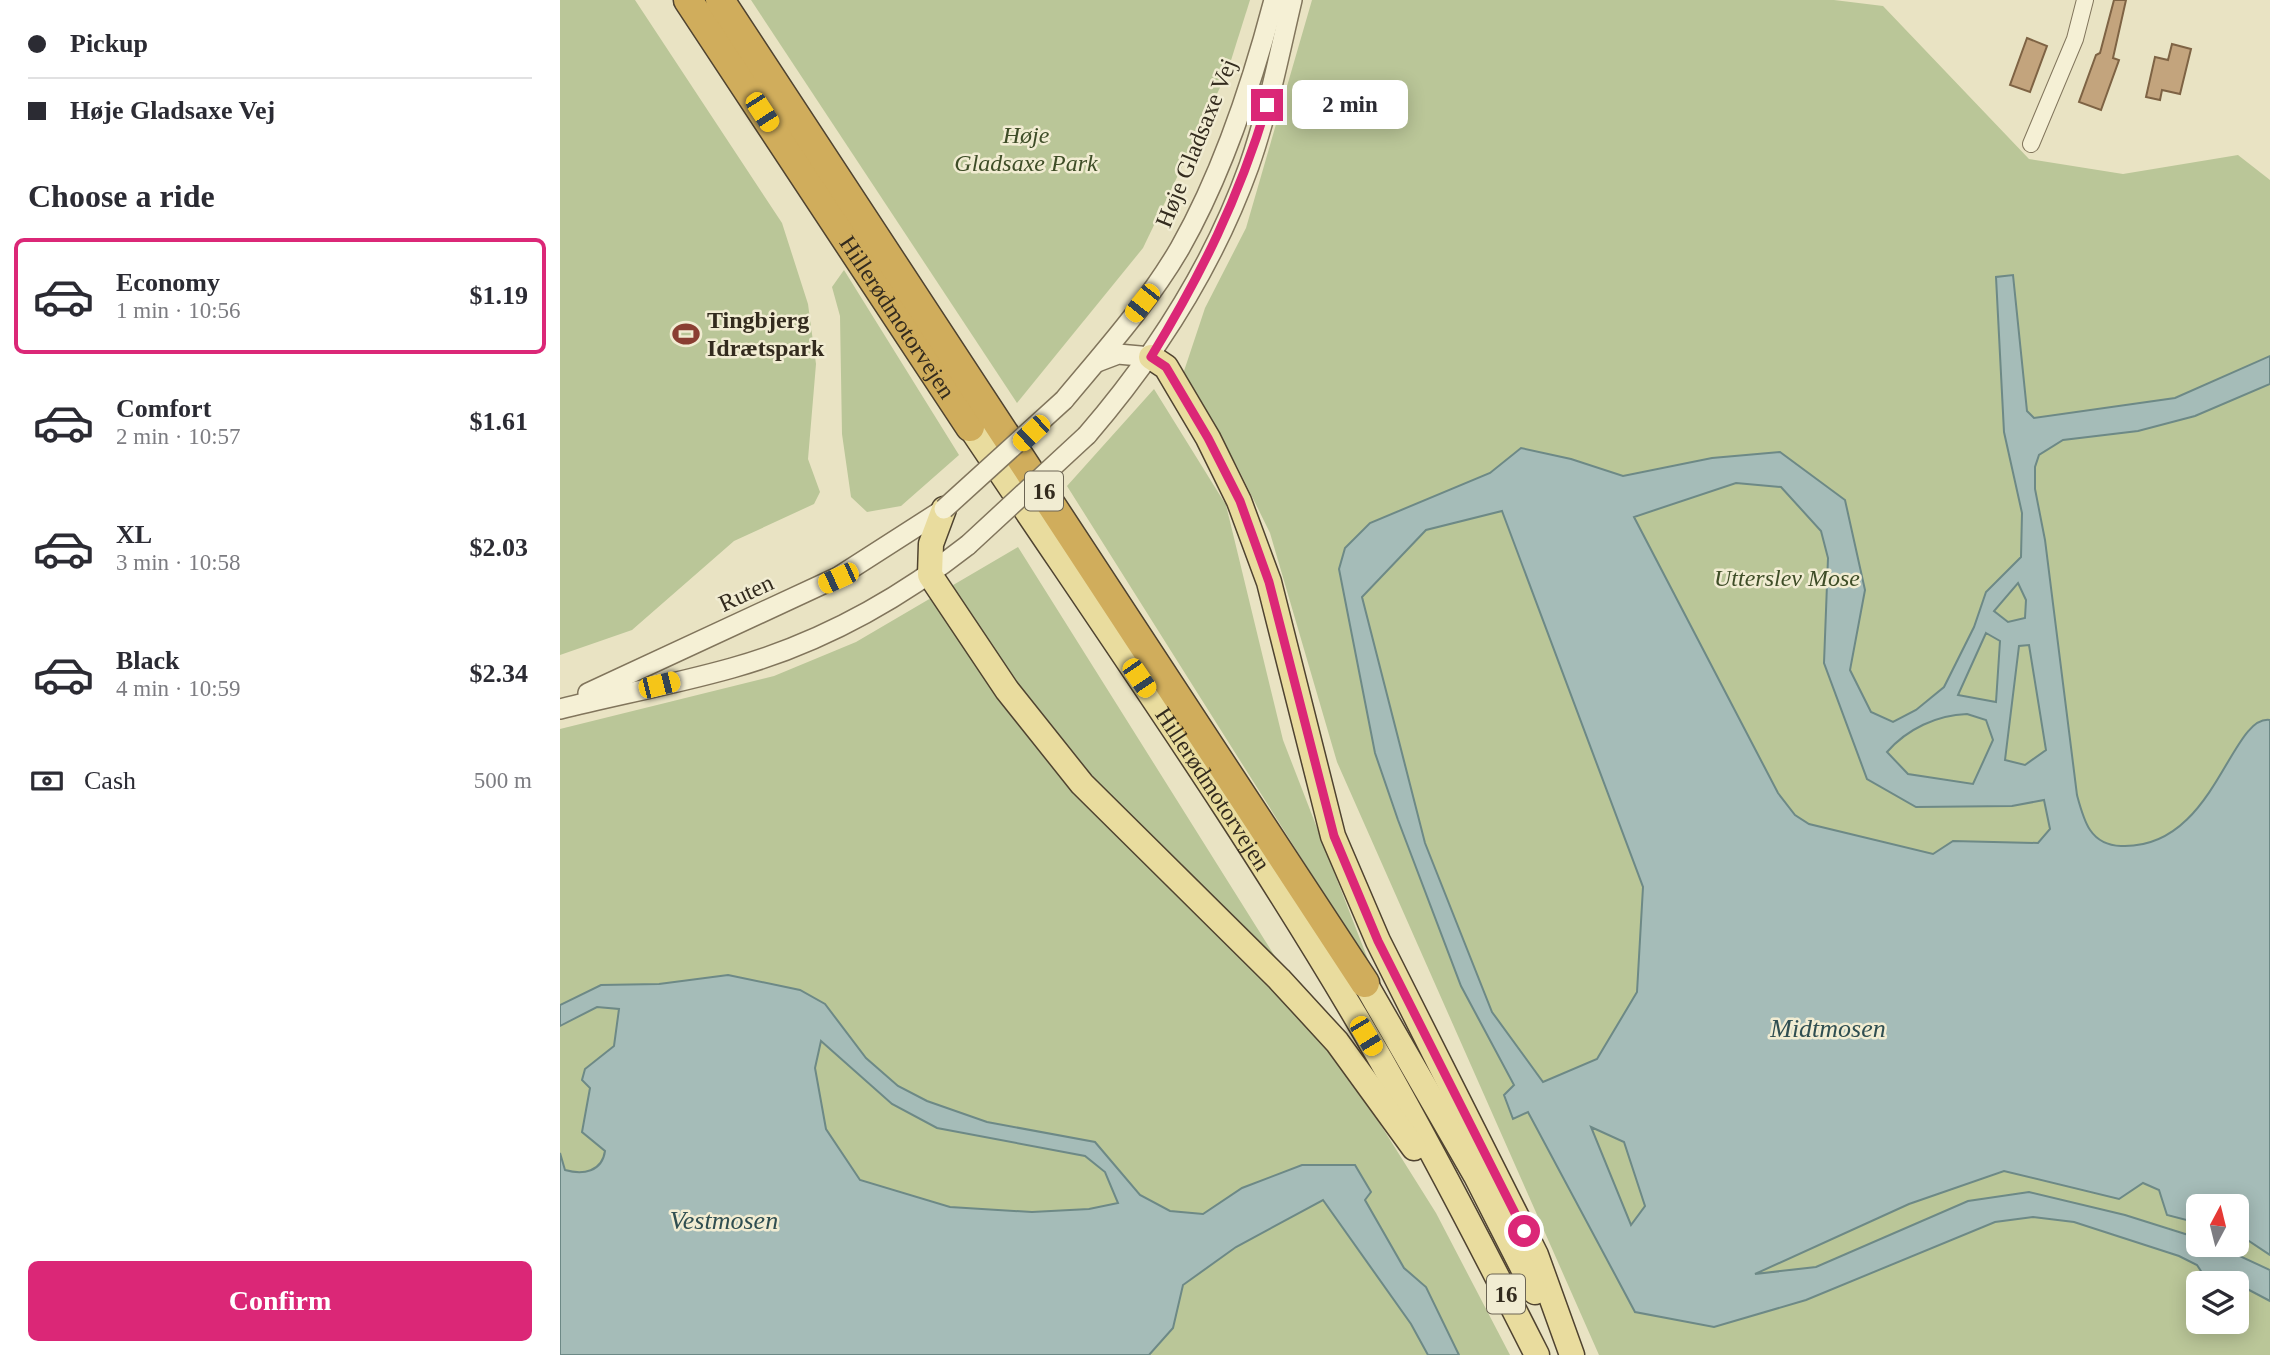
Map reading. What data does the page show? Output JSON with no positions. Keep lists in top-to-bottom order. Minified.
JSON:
{"streets":{"highway":["Hillerødmotorvejen","16"],"street":["Høje Gladsaxe Vej","Ruten"]},"crossings":[["Høje Gladsaxe Vej","Ruten"]],"water":["Midtmosen","Vestmosen"],"parks":["Høje Gladsaxe Park","Utterslev Mose"],"places":{"sports":["Tingbjerg Idrætspark"]},"north":"top","page":{"banner":["Pickup","Høje Gladsaxe Vej"],"bubble":"2 min","heading":"Choose a ride","list":[{"name":"Economy","note":"1 min · 10:56","value":"$1.19"},{"name":"Comfort","note":"2 min · 10:57","value":"$1.61"},{"name":"XL","note":"3 min · 10:58","value":"$2.03"},{"name":"Black","note":"4 min · 10:59","value":"$2.34"}],"pay":["Cash","500 m"],"buttons":"Confirm"}}
